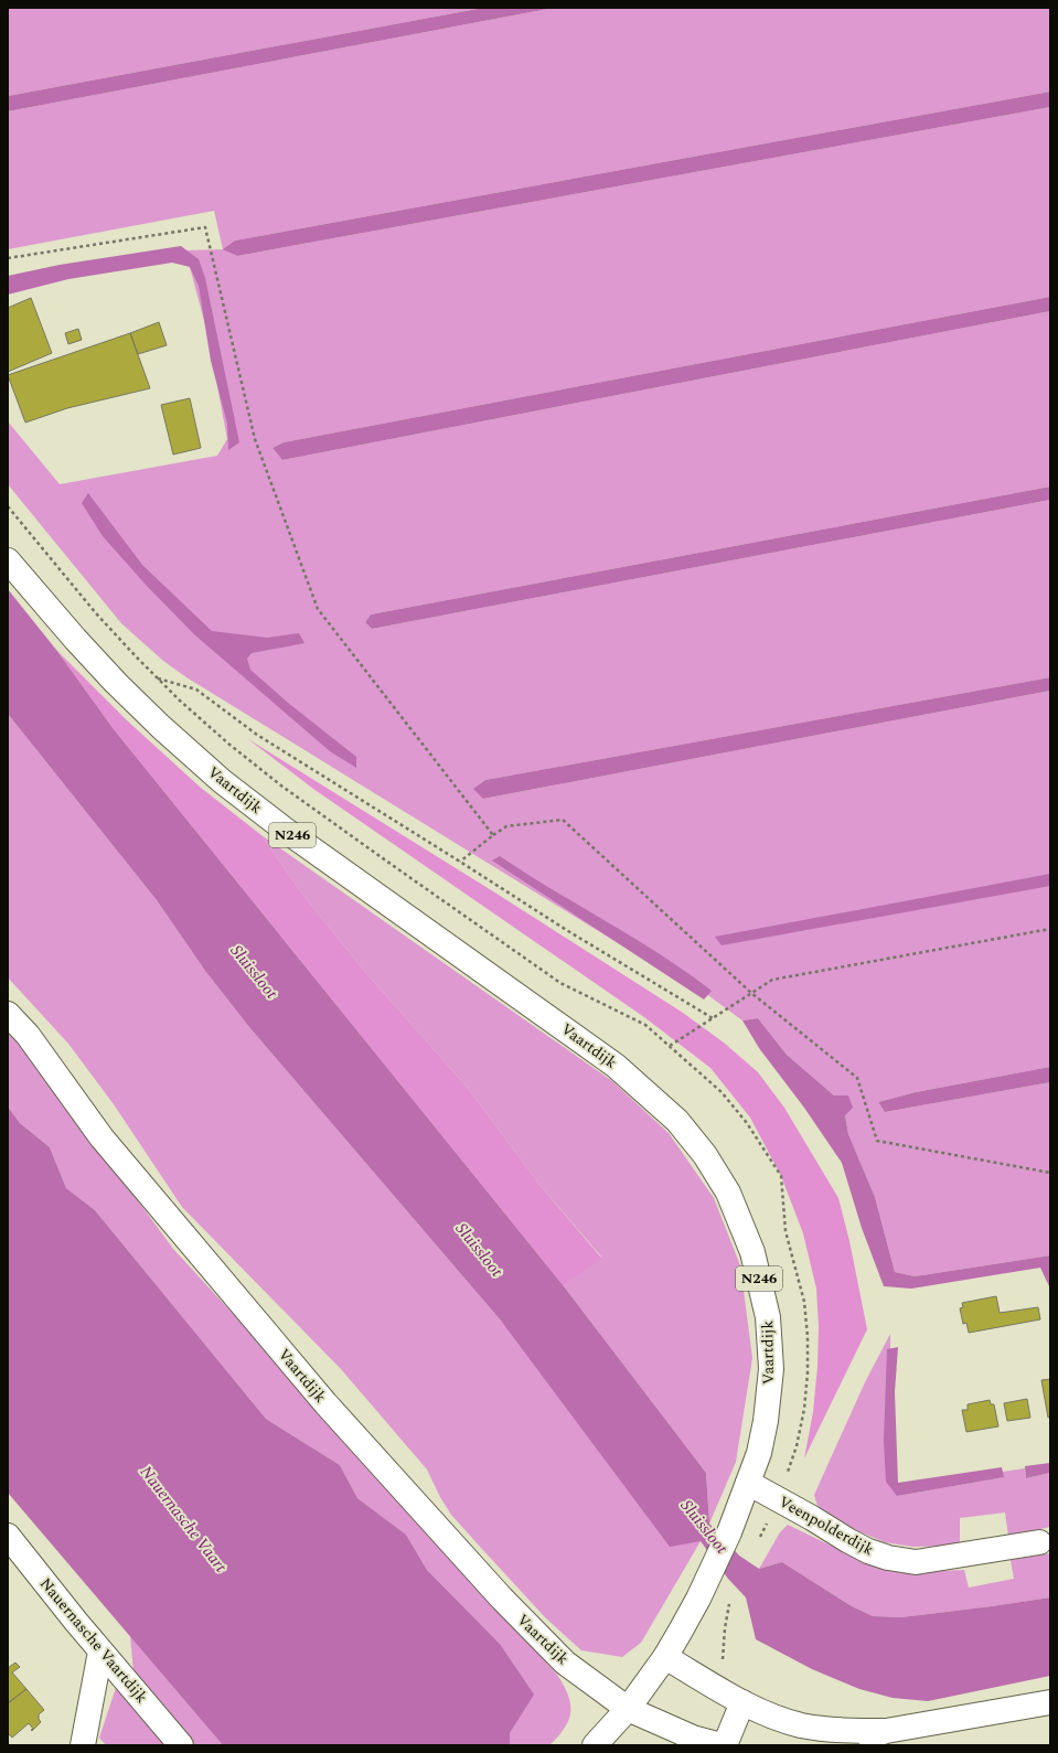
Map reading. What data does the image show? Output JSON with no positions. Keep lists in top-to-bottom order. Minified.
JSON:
{"streets":{"street":["Vaartdijk","N246","Veenpolderdijk","Nauernasche Vaartdijk"]},"crossings":[["Vaartdijk","Veenpolderdijk"]],"water":["Sluissloot","Nauernasche Vaart"]}
